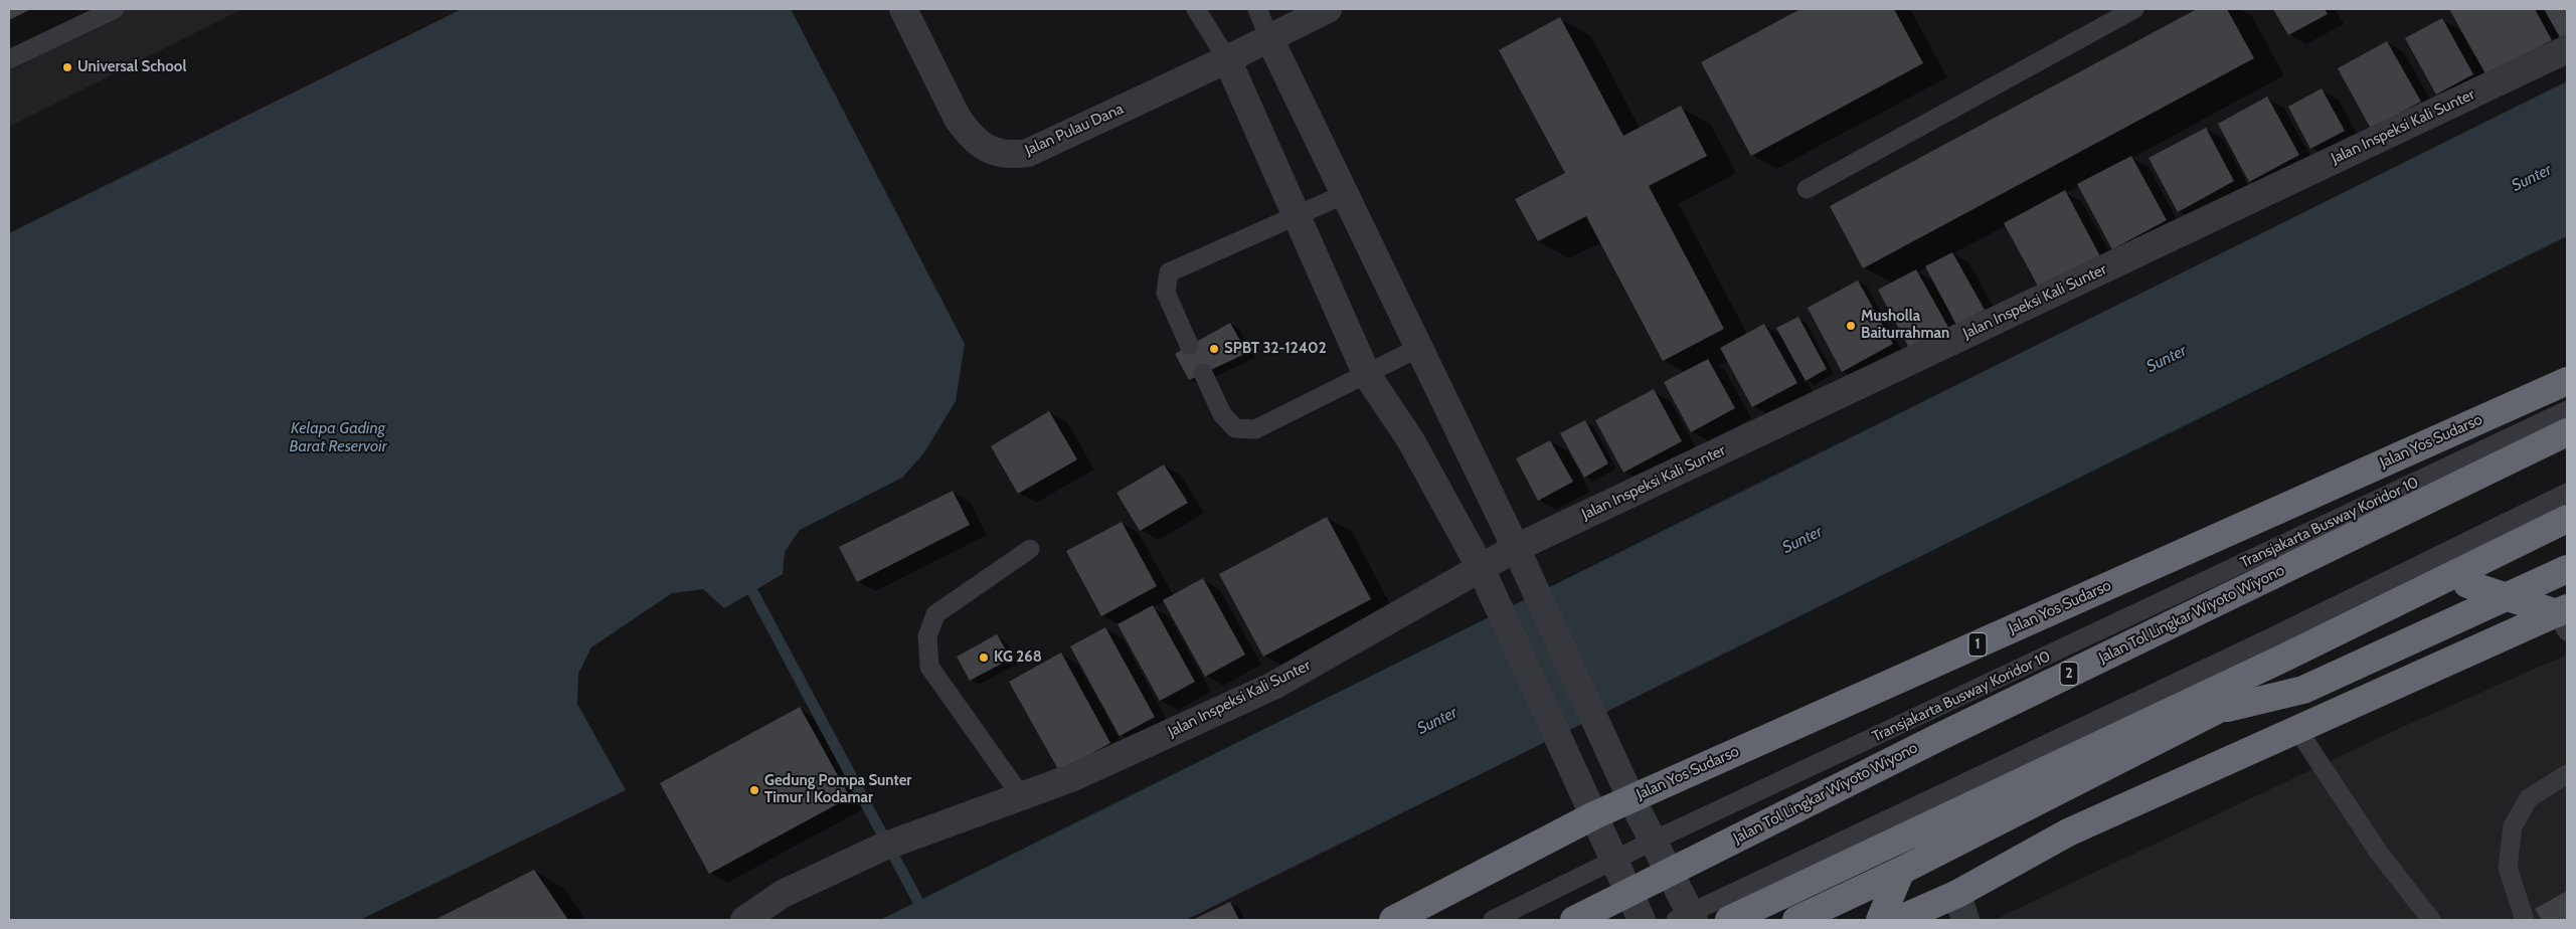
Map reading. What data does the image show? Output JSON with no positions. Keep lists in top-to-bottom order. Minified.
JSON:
{"streets":{"highway":["Jalan Yos Sudarso","Jalan Tol Lingkar Wiyoto Wiyono","1","2"],"street":["Jalan Inspeksi Kali Sunter","Jalan Pulau Dana"],"lane":["Transjakarta Busway Koridor 10"]},"water":["Sunter","Kelapa Gading Barat Reservoir"],"places":["Universal School","Musholla Baiturrahman","SPBT 32-12402","KG 268","Gedung Pompa Sunter Timur I Kodamar"]}
